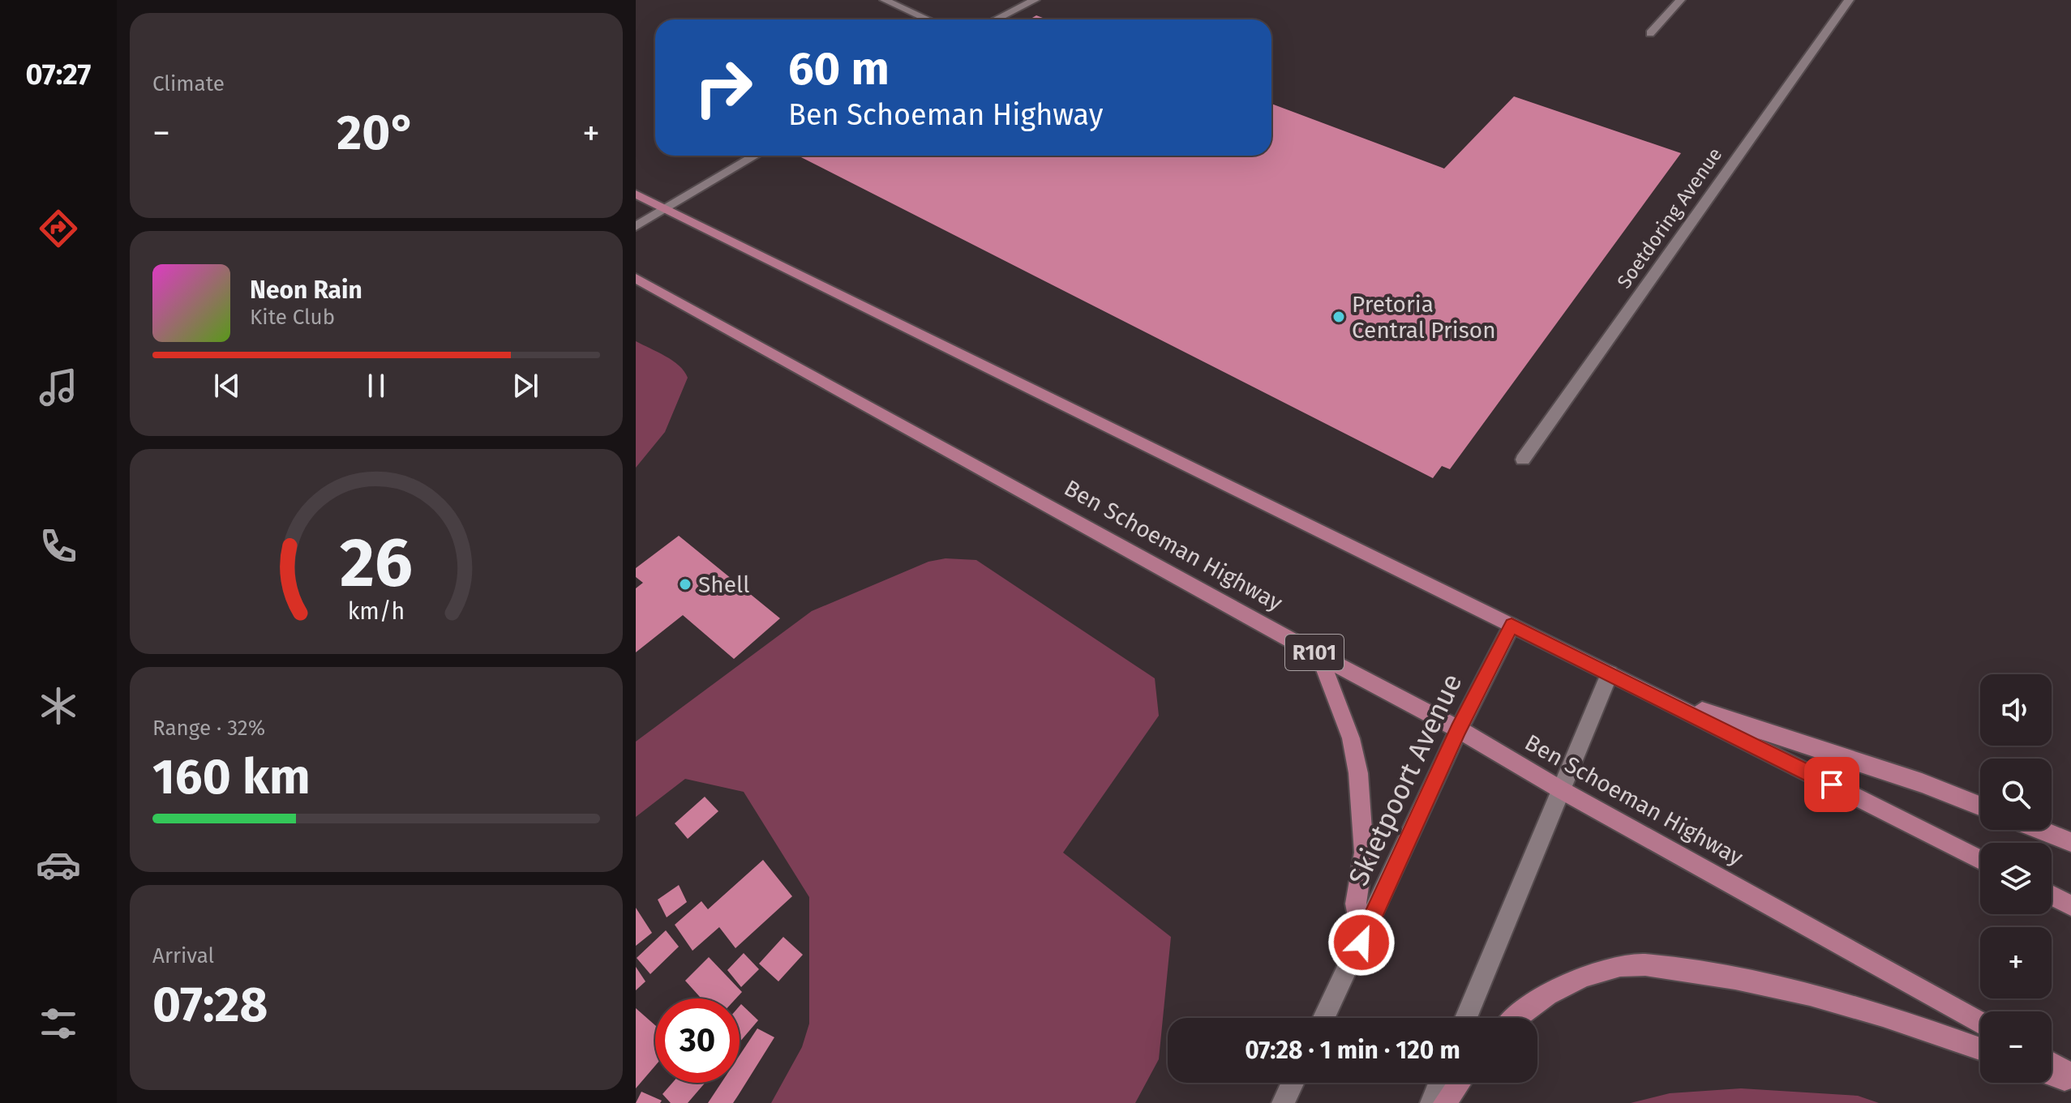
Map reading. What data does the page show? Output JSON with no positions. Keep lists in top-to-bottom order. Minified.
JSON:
{"streets":{"main road":["Ben Schoeman Highway","R101"],"street":["Soetdoring Avenue","Skietpoort Avenue"]},"crossings":[["Ben Schoeman Highway","Skietpoort Avenue"]],"places":["Pretoria Central Prison","Shell"],"page":{"tabs":"07:27","tile":["Climate",["Range · 32%","160 km"],["Arrival","07:28"]],"turn":["60 m","Ben Schoeman Highway"],"heat":["−","20°","+"],"song":["Neon Rain","Kite Club"],"map_buttons":["+","−"],"limit":"30","trip":"07:28 · 1 min · 120 m","gauge":["26","km/h"]}}
